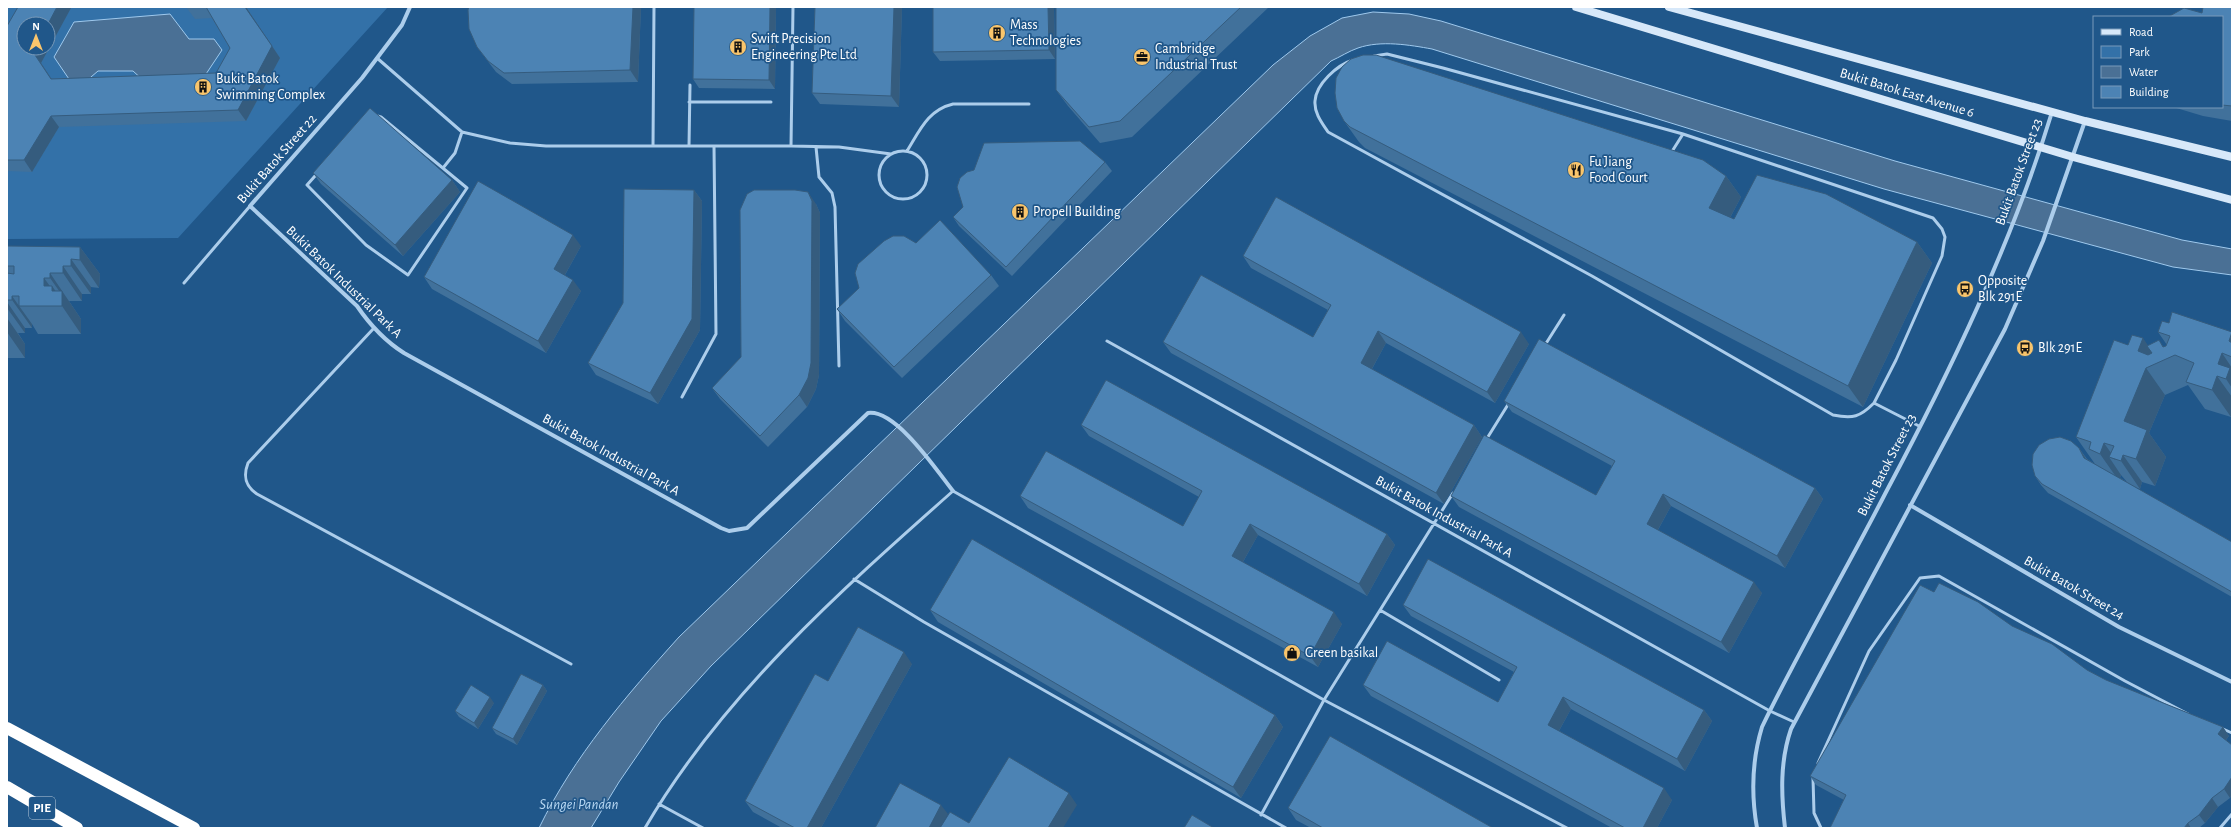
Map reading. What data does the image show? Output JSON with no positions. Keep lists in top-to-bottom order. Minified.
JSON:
{"streets":{"highway":["PIE"],"main road":["Bukit Batok East Avenue 6"],"street":["Bukit Batok Street 22","Bukit Batok Street 23","Bukit Batok Industrial Park A","Bukit Batok Street 24"]},"crossings":[["Bukit Batok East Avenue 6","Bukit Batok Street 23"],["Bukit Batok Street 22","Bukit Batok Industrial Park A"],["Bukit Batok Street 23","Bukit Batok Industrial Park A"]],"water":["Sungei Pandan"],"places":{"building":["Mass Technologies","Swift Precision Engineering Pte Ltd","Bukit Batok Swimming Complex","Propell Building"],"office":["Cambridge Industrial Trust"],"restaurant":["Fu Jiang Food Court"],"bus stop":["Opposite Blk 291E","Blk 291E"],"shop":["Green basikal"]},"legend":["Road","Park","Water","Building"],"north":"top"}
